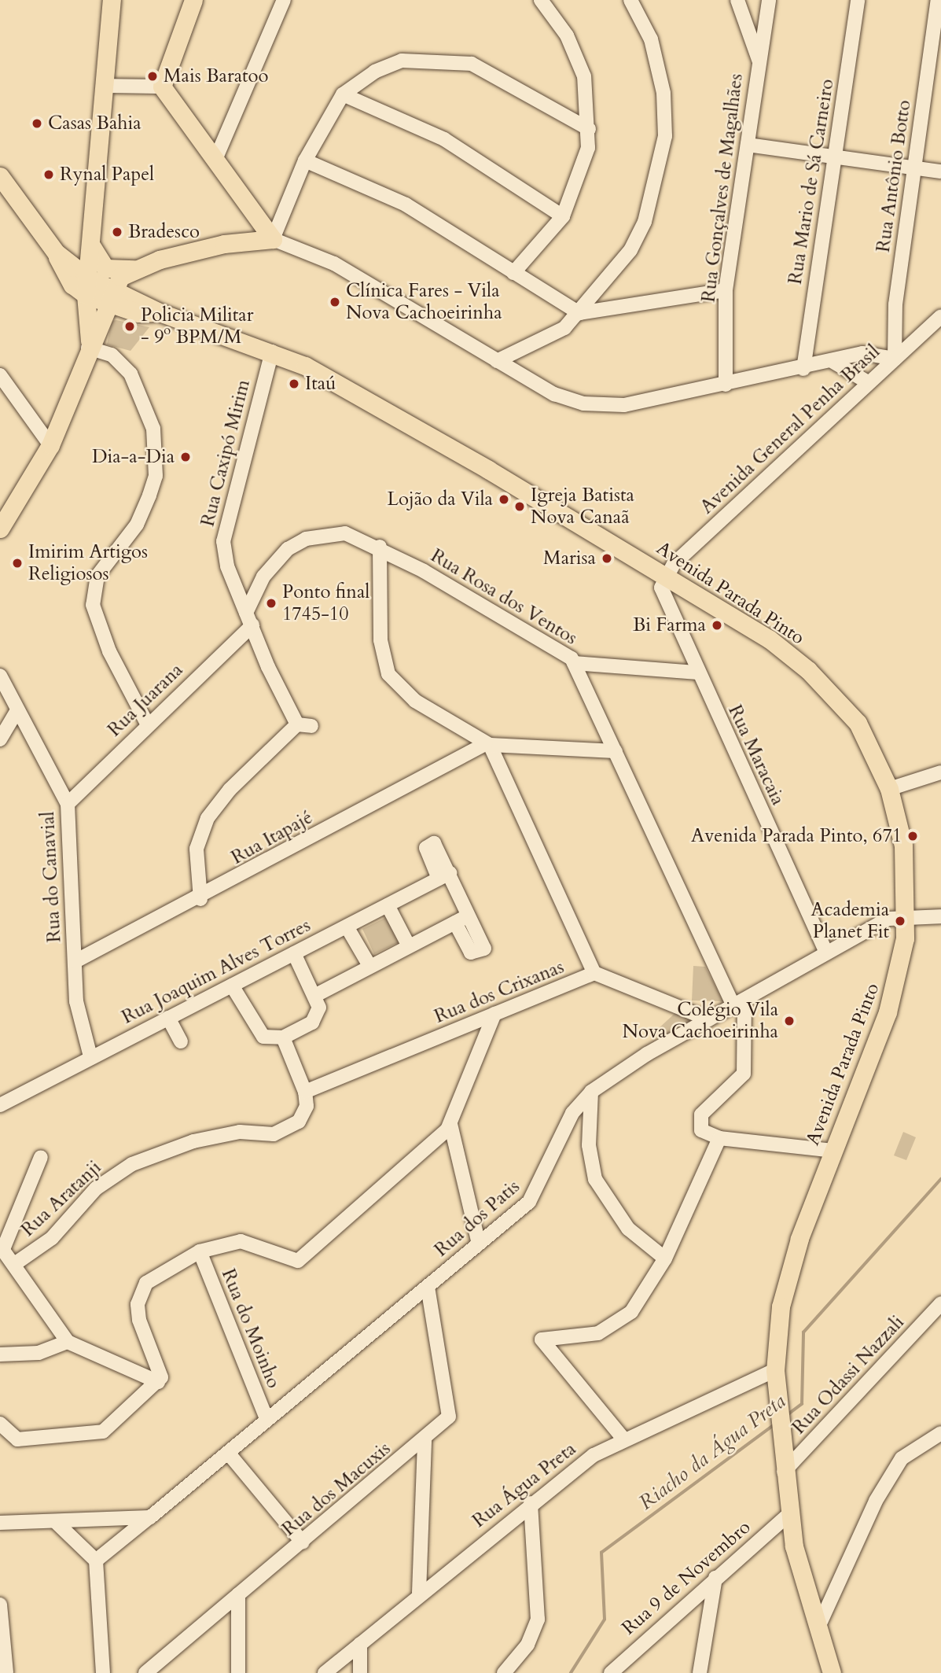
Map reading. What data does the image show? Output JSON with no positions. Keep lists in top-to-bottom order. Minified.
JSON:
{"streets":{"main road":["Avenida Parada Pinto"],"street":["Rua Antônio Botto","Rua Mario de Sá Carneiro","Rua Gonçalves de Magalhães","Avenida General Penha Brasil","Rua Caxipó Mirim","Rua Rosa dos Ventos","Rua Juarana","Rua Maracaia","Rua Itapajé","Rua do Canavial","Rua Joaquim Alves Torres","Rua dos Crixanas","Rua Aratanji","Rua dos Patis","Rua do Moinho","Rua Odassi Nazzali","Rua Água Preta","Rua dos Macuxis","Rua 9 de Novembro"]},"crossings":[["Rua Antônio Botto","Avenida General Penha Brasil"],["Avenida General Penha Brasil","Avenida Parada Pinto"],["Avenida General Penha Brasil","Rua Maracaia"],["Rua Caxipó Mirim","Avenida Parada Pinto"],["Rua Caxipó Mirim","Rua Rosa dos Ventos"],["Rua Caxipó Mirim","Rua Juarana"],["Rua Caxipó Mirim","Rua Itapajé"],["Avenida Parada Pinto","Rua Maracaia"],["Avenida Parada Pinto","Rua dos Patis"],["Avenida Parada Pinto","Rua Odassi Nazzali"],["Avenida Parada Pinto","Rua Água Preta"],["Avenida Parada Pinto","Rua 9 de Novembro"],["Rua Rosa dos Ventos","Rua Juarana"],["Rua Rosa dos Ventos","Rua dos Patis"],["Rua Juarana","Rua do Canavial"],["Rua Maracaia","Rua dos Patis"],["Rua Itapajé","Rua do Canavial"],["Rua do Canavial","Rua Joaquim Alves Torres"],["Rua dos Crixanas","Rua Aratanji"],["Rua dos Crixanas","Rua dos Patis"],["Rua dos Patis","Rua do Moinho"],["Rua dos Patis","Rua dos Macuxis"]],"water":["Riacho da Água Preta"],"places":["Mais Baratoo","Casas Bahia","Rynal Papel","Bradesco","Clínica Fares - Vila Nova Cachoeirinha","Policia Militar - 9º BPM/M","Itaú","Dia-a-Dia","Lojão da Vila","Igreja Batista Nova Canaã","Marisa","Imirim Artigos Religiosos","Ponto final 1745-10","Bi Farma","Avenida Parada Pinto, 671","Academia Planet Fit","Colégio Vila Nova Cachoeirinha"]}
